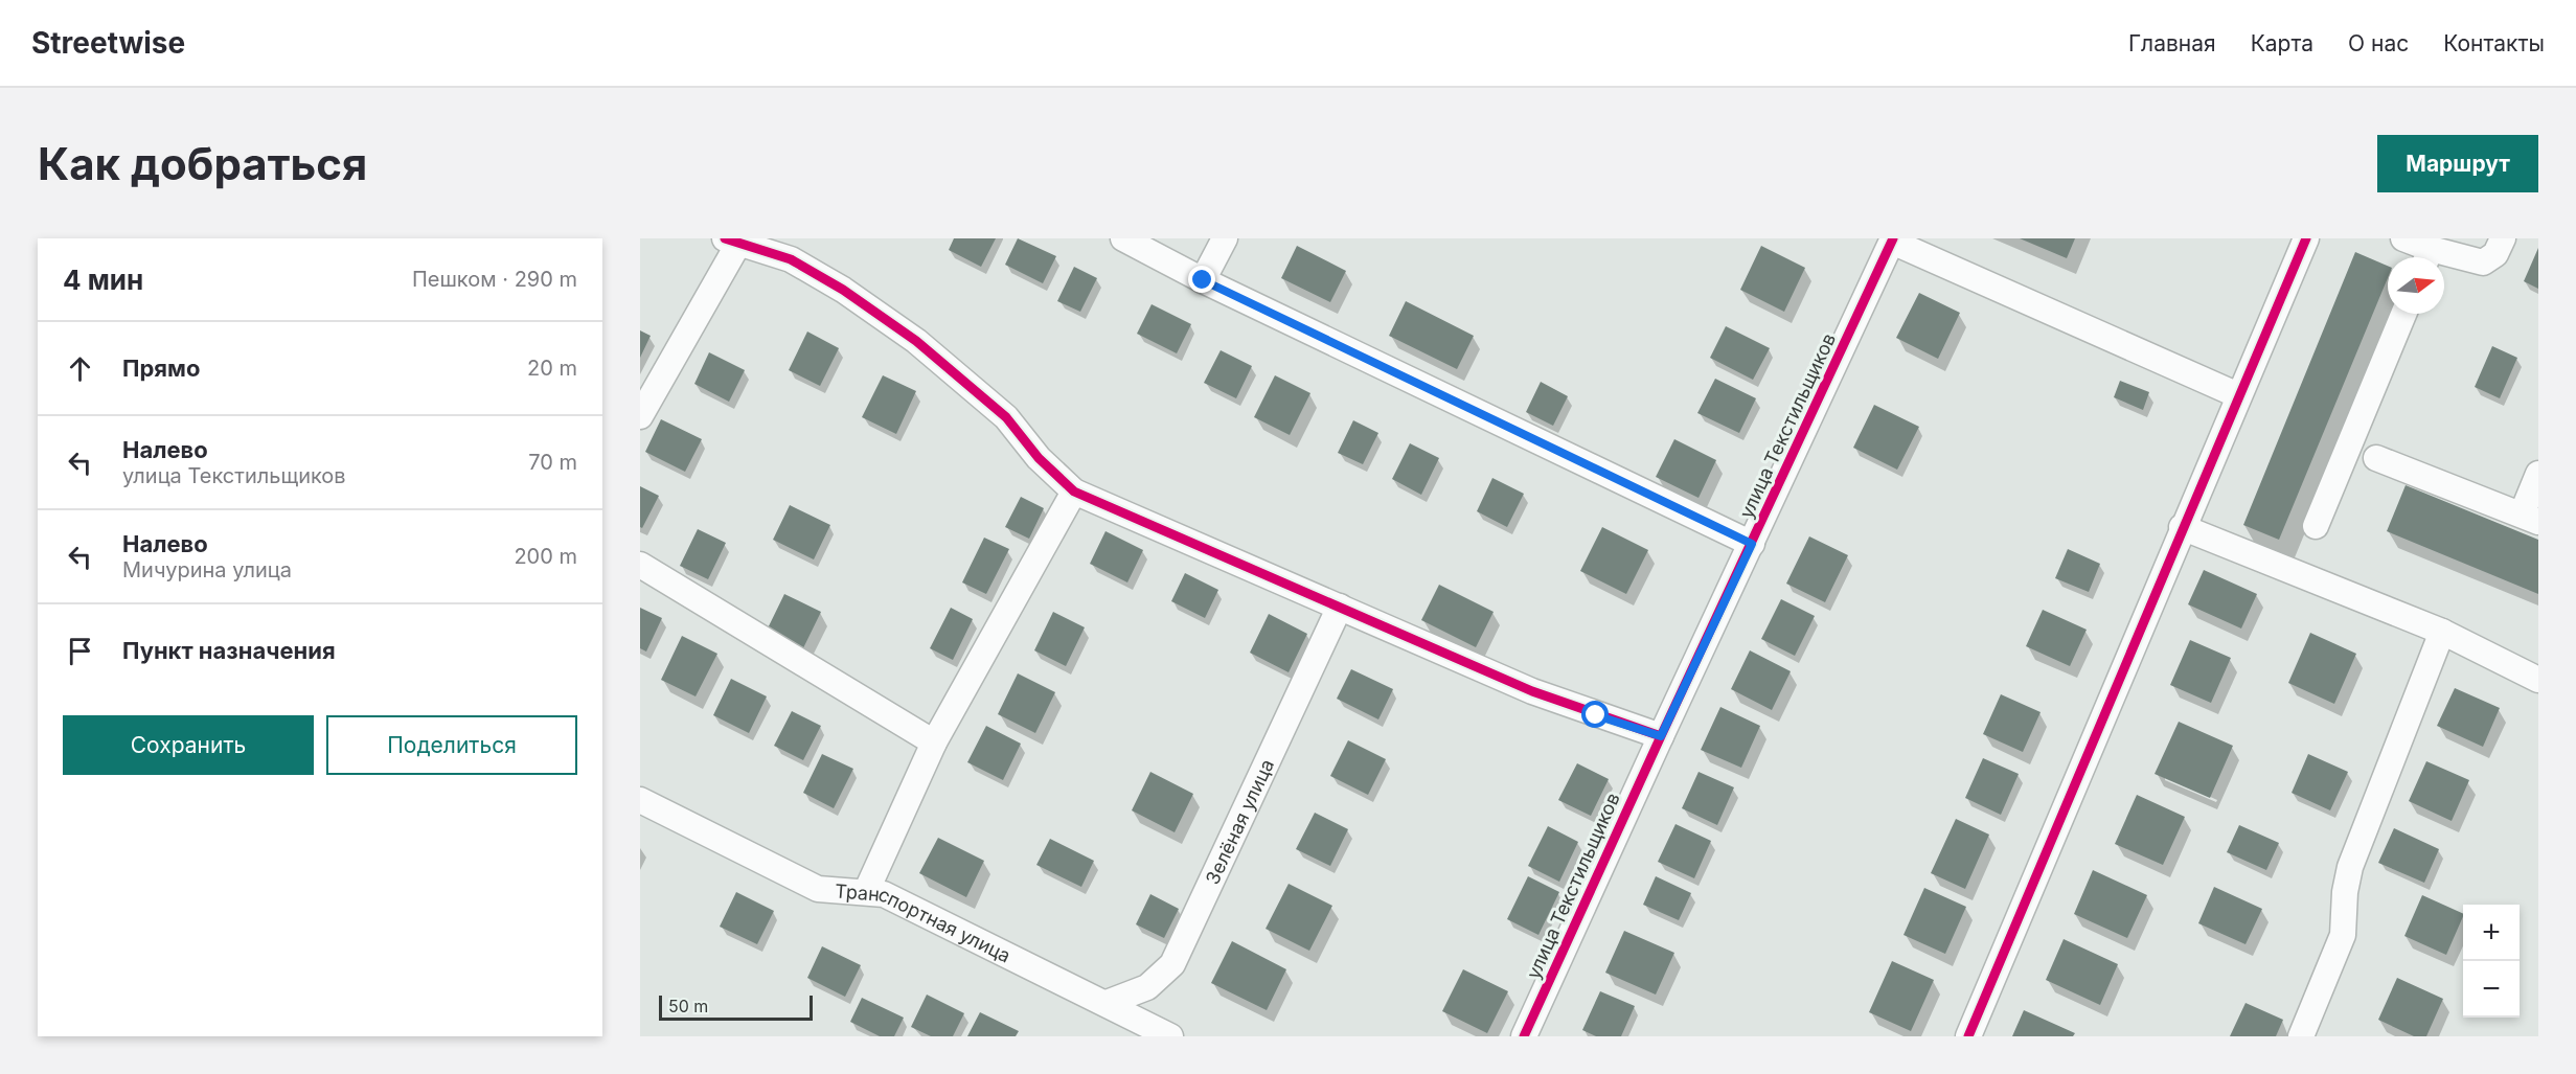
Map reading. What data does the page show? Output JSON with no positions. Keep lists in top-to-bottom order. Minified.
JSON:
{"streets":{"street":["улица Текстильщиков","Зелёная улица","Транспортная улица"]},"crossings":[["Зелёная улица","Транспортная улица"]],"scale_bar":"50 m","north":"right","page":{"header":"Streetwise","nav":["Главная","Карта","О нас","Контакты"],"buttons":["Маршрут",["Сохранить","Поделиться"]],"title":"Как добраться","heading":["4 мин","Пешком · 290 m"],"list":[["Прямо","20 m"],["Налево","улица Текстильщиков","70 m"],["Налево","Мичурина улица","200 m"],"Пункт назначения"],"map_buttons":["+","−"],"scale":"50 m"}}
